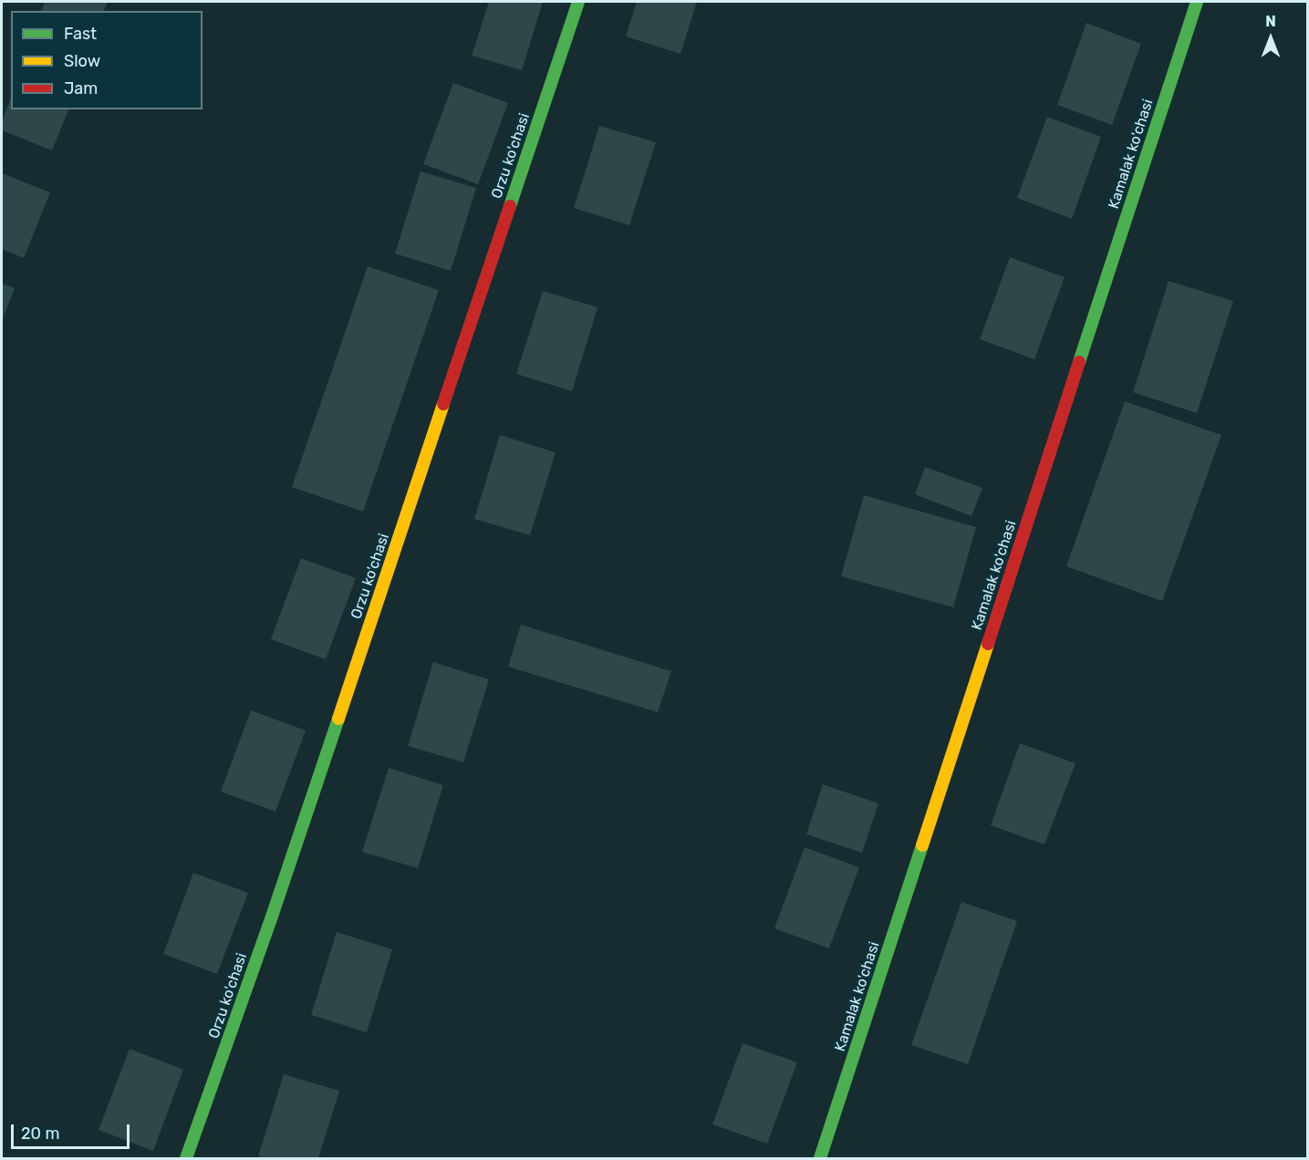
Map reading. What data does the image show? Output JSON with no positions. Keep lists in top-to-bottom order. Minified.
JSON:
{"streets":{"street":["Kamalak ko'chasi","Orzu ko'chasi"]},"legend":["Fast","Slow","Jam"],"scale_bar":"20 m","north":"top"}
